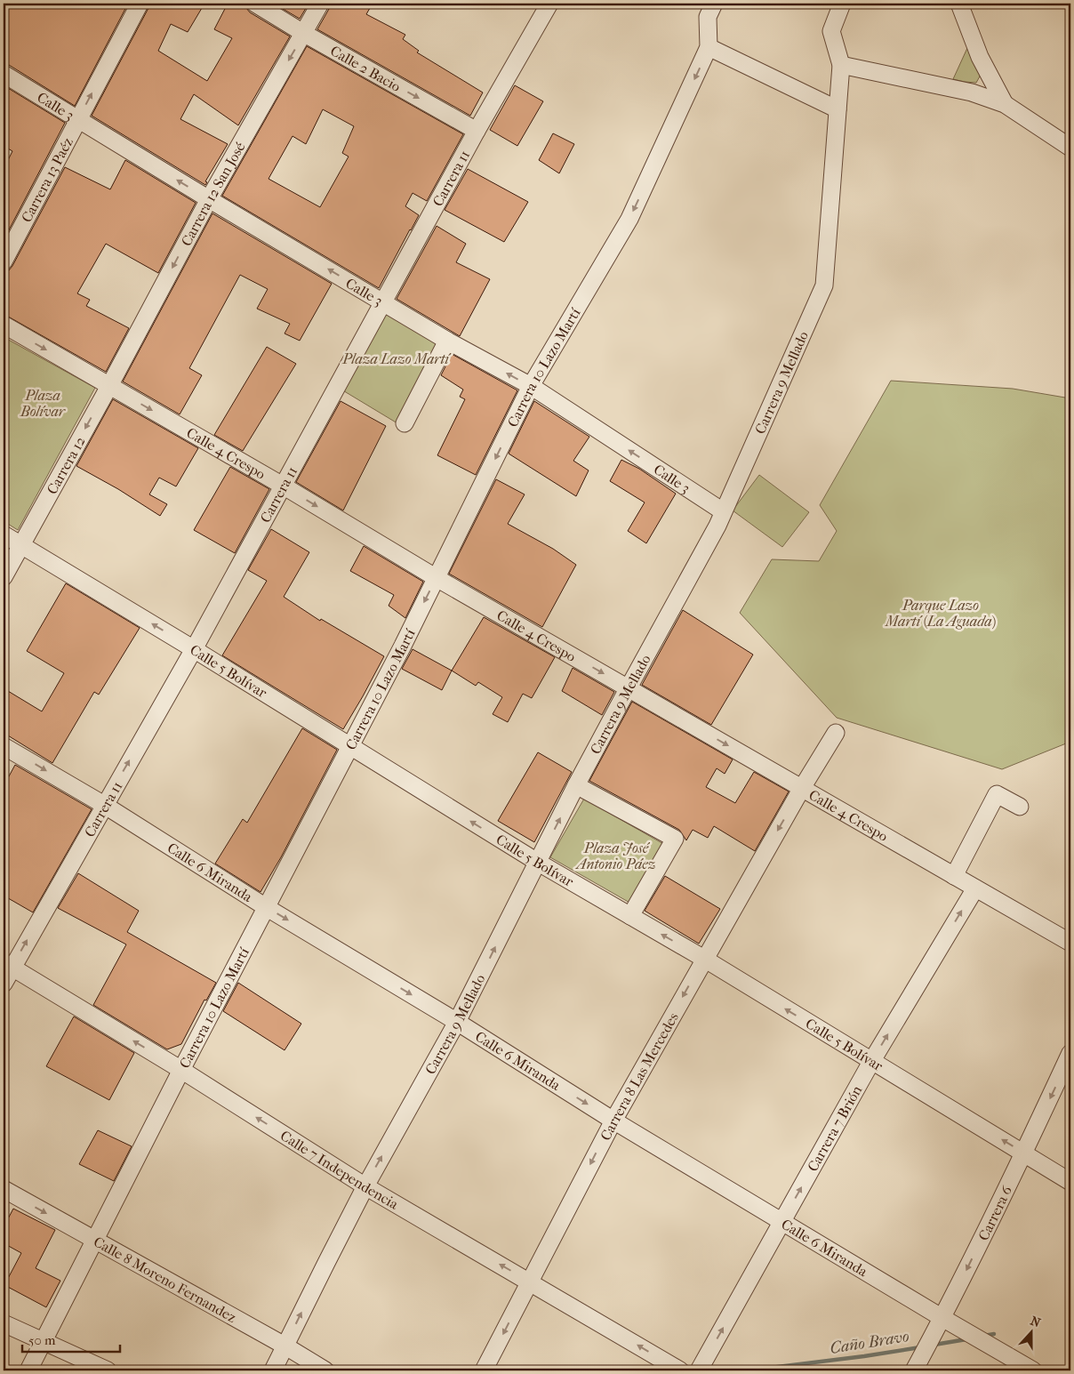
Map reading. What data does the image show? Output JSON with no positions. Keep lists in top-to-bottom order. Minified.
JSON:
{"streets":{"street":["Calle 2 Bacio","Calle 3","Carrera 11","Carrera 13 Paéz","Carrera 12 San José","Carrera 10 Lazo Martí","Carrera 9 Mellado","Calle 4 Crespo","Carrera 12","Calle 5 Bolívar","Calle 6 Miranda","Carrera 8 Las Mercedes","Carrera 7 Brión","Calle 7 Independencia","Carrera 6","Calle 8 Moreno Fernandez"]},"crossings":[["Calle 2 Bacio","Carrera 11"],["Calle 2 Bacio","Carrera 12 San José"],["Calle 3","Carrera 11"],["Calle 3","Carrera 13 Paéz"],["Calle 3","Carrera 12 San José"],["Calle 3","Carrera 10 Lazo Martí"],["Calle 3","Carrera 9 Mellado"],["Carrera 11","Calle 4 Crespo"],["Carrera 11","Calle 5 Bolívar"],["Carrera 11","Calle 6 Miranda"],["Carrera 11","Calle 7 Independencia"],["Carrera 12 San José","Calle 4 Crespo"],["Carrera 12 San José","Carrera 12"],["Carrera 10 Lazo Martí","Calle 4 Crespo"],["Carrera 10 Lazo Martí","Calle 5 Bolívar"],["Carrera 10 Lazo Martí","Calle 6 Miranda"],["Carrera 10 Lazo Martí","Calle 7 Independencia"],["Carrera 10 Lazo Martí","Calle 8 Moreno Fernandez"],["Carrera 9 Mellado","Calle 4 Crespo"],["Carrera 9 Mellado","Calle 5 Bolívar"],["Carrera 9 Mellado","Calle 6 Miranda"],["Carrera 9 Mellado","Calle 7 Independencia"],["Carrera 9 Mellado","Calle 8 Moreno Fernandez"],["Calle 4 Crespo","Carrera 12"],["Calle 4 Crespo","Carrera 8 Las Mercedes"],["Calle 4 Crespo","Carrera 7 Brión"],["Carrera 12","Calle 5 Bolívar"],["Calle 5 Bolívar","Carrera 8 Las Mercedes"],["Calle 5 Bolívar","Carrera 7 Brión"],["Calle 5 Bolívar","Carrera 6"],["Calle 6 Miranda","Carrera 8 Las Mercedes"],["Calle 6 Miranda","Carrera 7 Brión"],["Calle 6 Miranda","Carrera 6"],["Carrera 8 Las Mercedes","Calle 7 Independencia"]],"one_way":["Calle 2 Bacio","Calle 3","Carrera 13 Paéz","Carrera 12 San José","Carrera 10 Lazo Martí","Carrera 9 Mellado","Calle 4 Crespo","Carrera 12","Calle 5 Bolívar","Calle 6 Miranda","Carrera 8 Las Mercedes","Carrera 7 Brión","Calle 7 Independencia","Carrera 6"],"water":["Caño Bravo"],"parks":["Plaza Lazo Martí","Plaza Bolívar","Parque Lazo Martí (La Aguada)","Plaza José Antonio Páez"],"scale_bar":"50 m","north":"top"}
